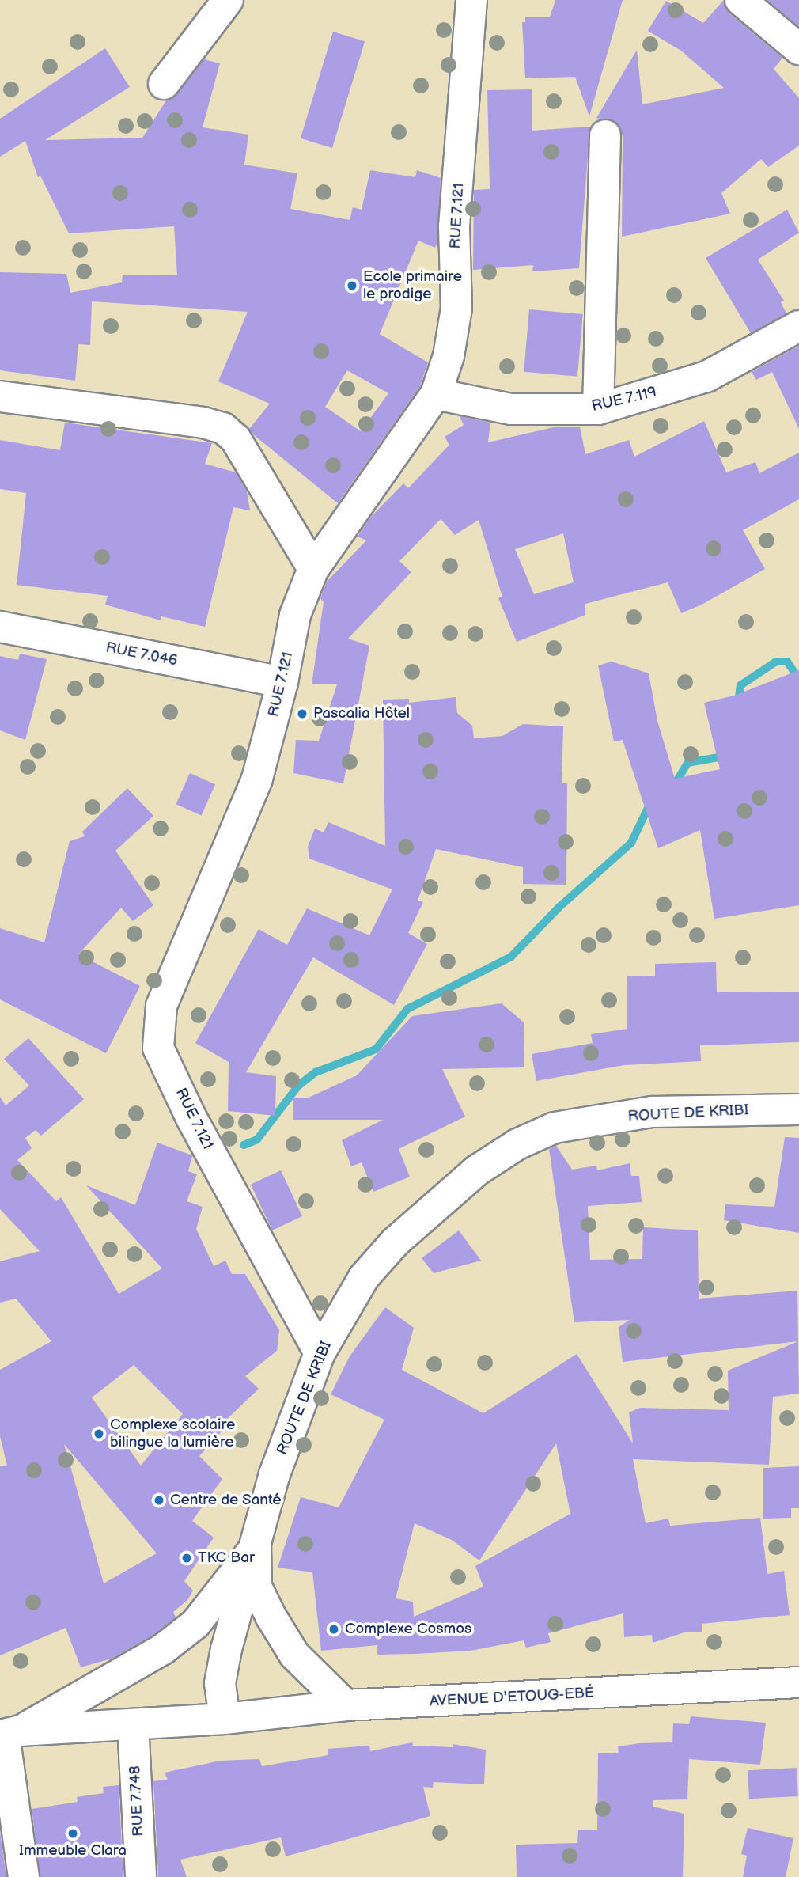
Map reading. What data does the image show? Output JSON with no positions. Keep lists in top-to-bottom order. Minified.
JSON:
{"streets":{"street":["RUE 7.121","RUE 7.119","RUE 7.046","ROUTE DE KRIBI","AVENUE D'ETOUG-EBÉ","RUE 7.748"]},"crossings":[["RUE 7.121","RUE 7.119"],["RUE 7.121","RUE 7.046"],["RUE 7.121","ROUTE DE KRIBI"],["ROUTE DE KRIBI","AVENUE D'ETOUG-EBÉ"]],"places":["Ecole primaire le prodige","Pascalia Hôtel","Complexe scolaire bilingue la lumière","Centre de Santé","TKC Bar","Complexe Cosmos","Immeuble Clara"]}
